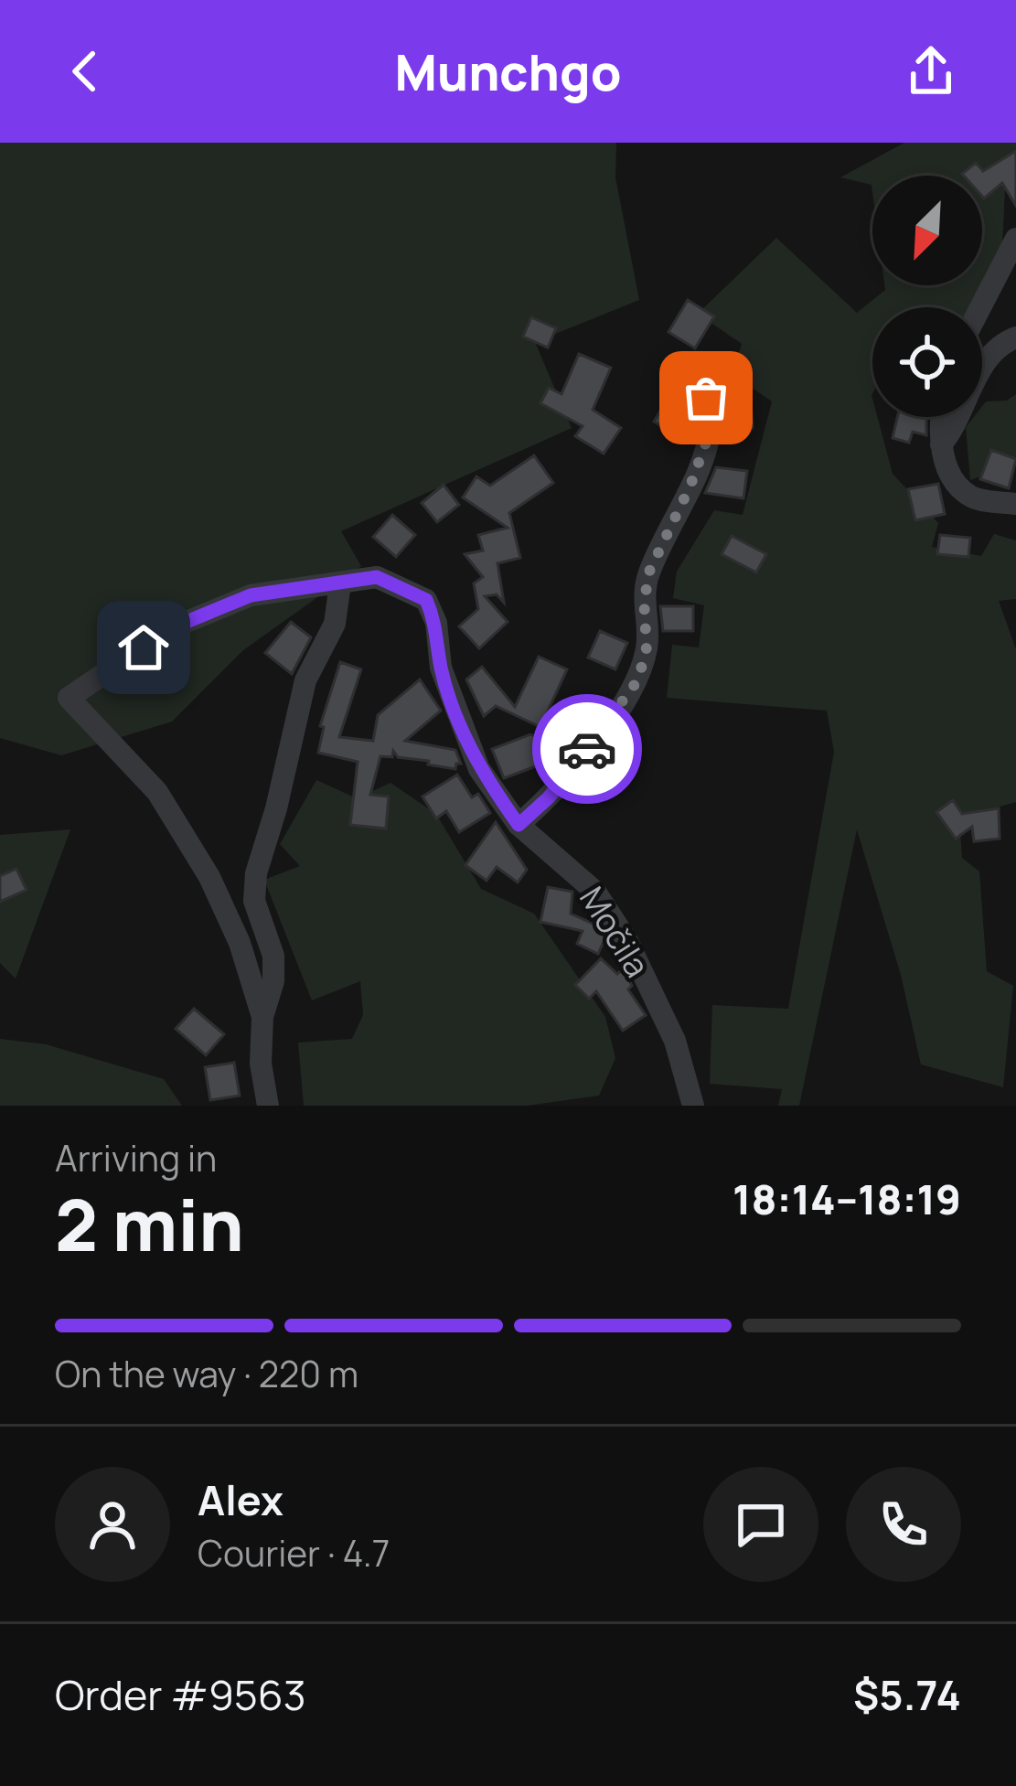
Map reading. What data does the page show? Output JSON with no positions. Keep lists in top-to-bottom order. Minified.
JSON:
{"streets":{"street":["Močila"]},"north":"bottom left","page":{"header":"Munchgo","heading":["2 min","Arriving in","18:14–18:19"],"panel":["Alex","Courier · 4.7","Order #9563","$5.74"],"bar":"On the way · 220 m"}}
